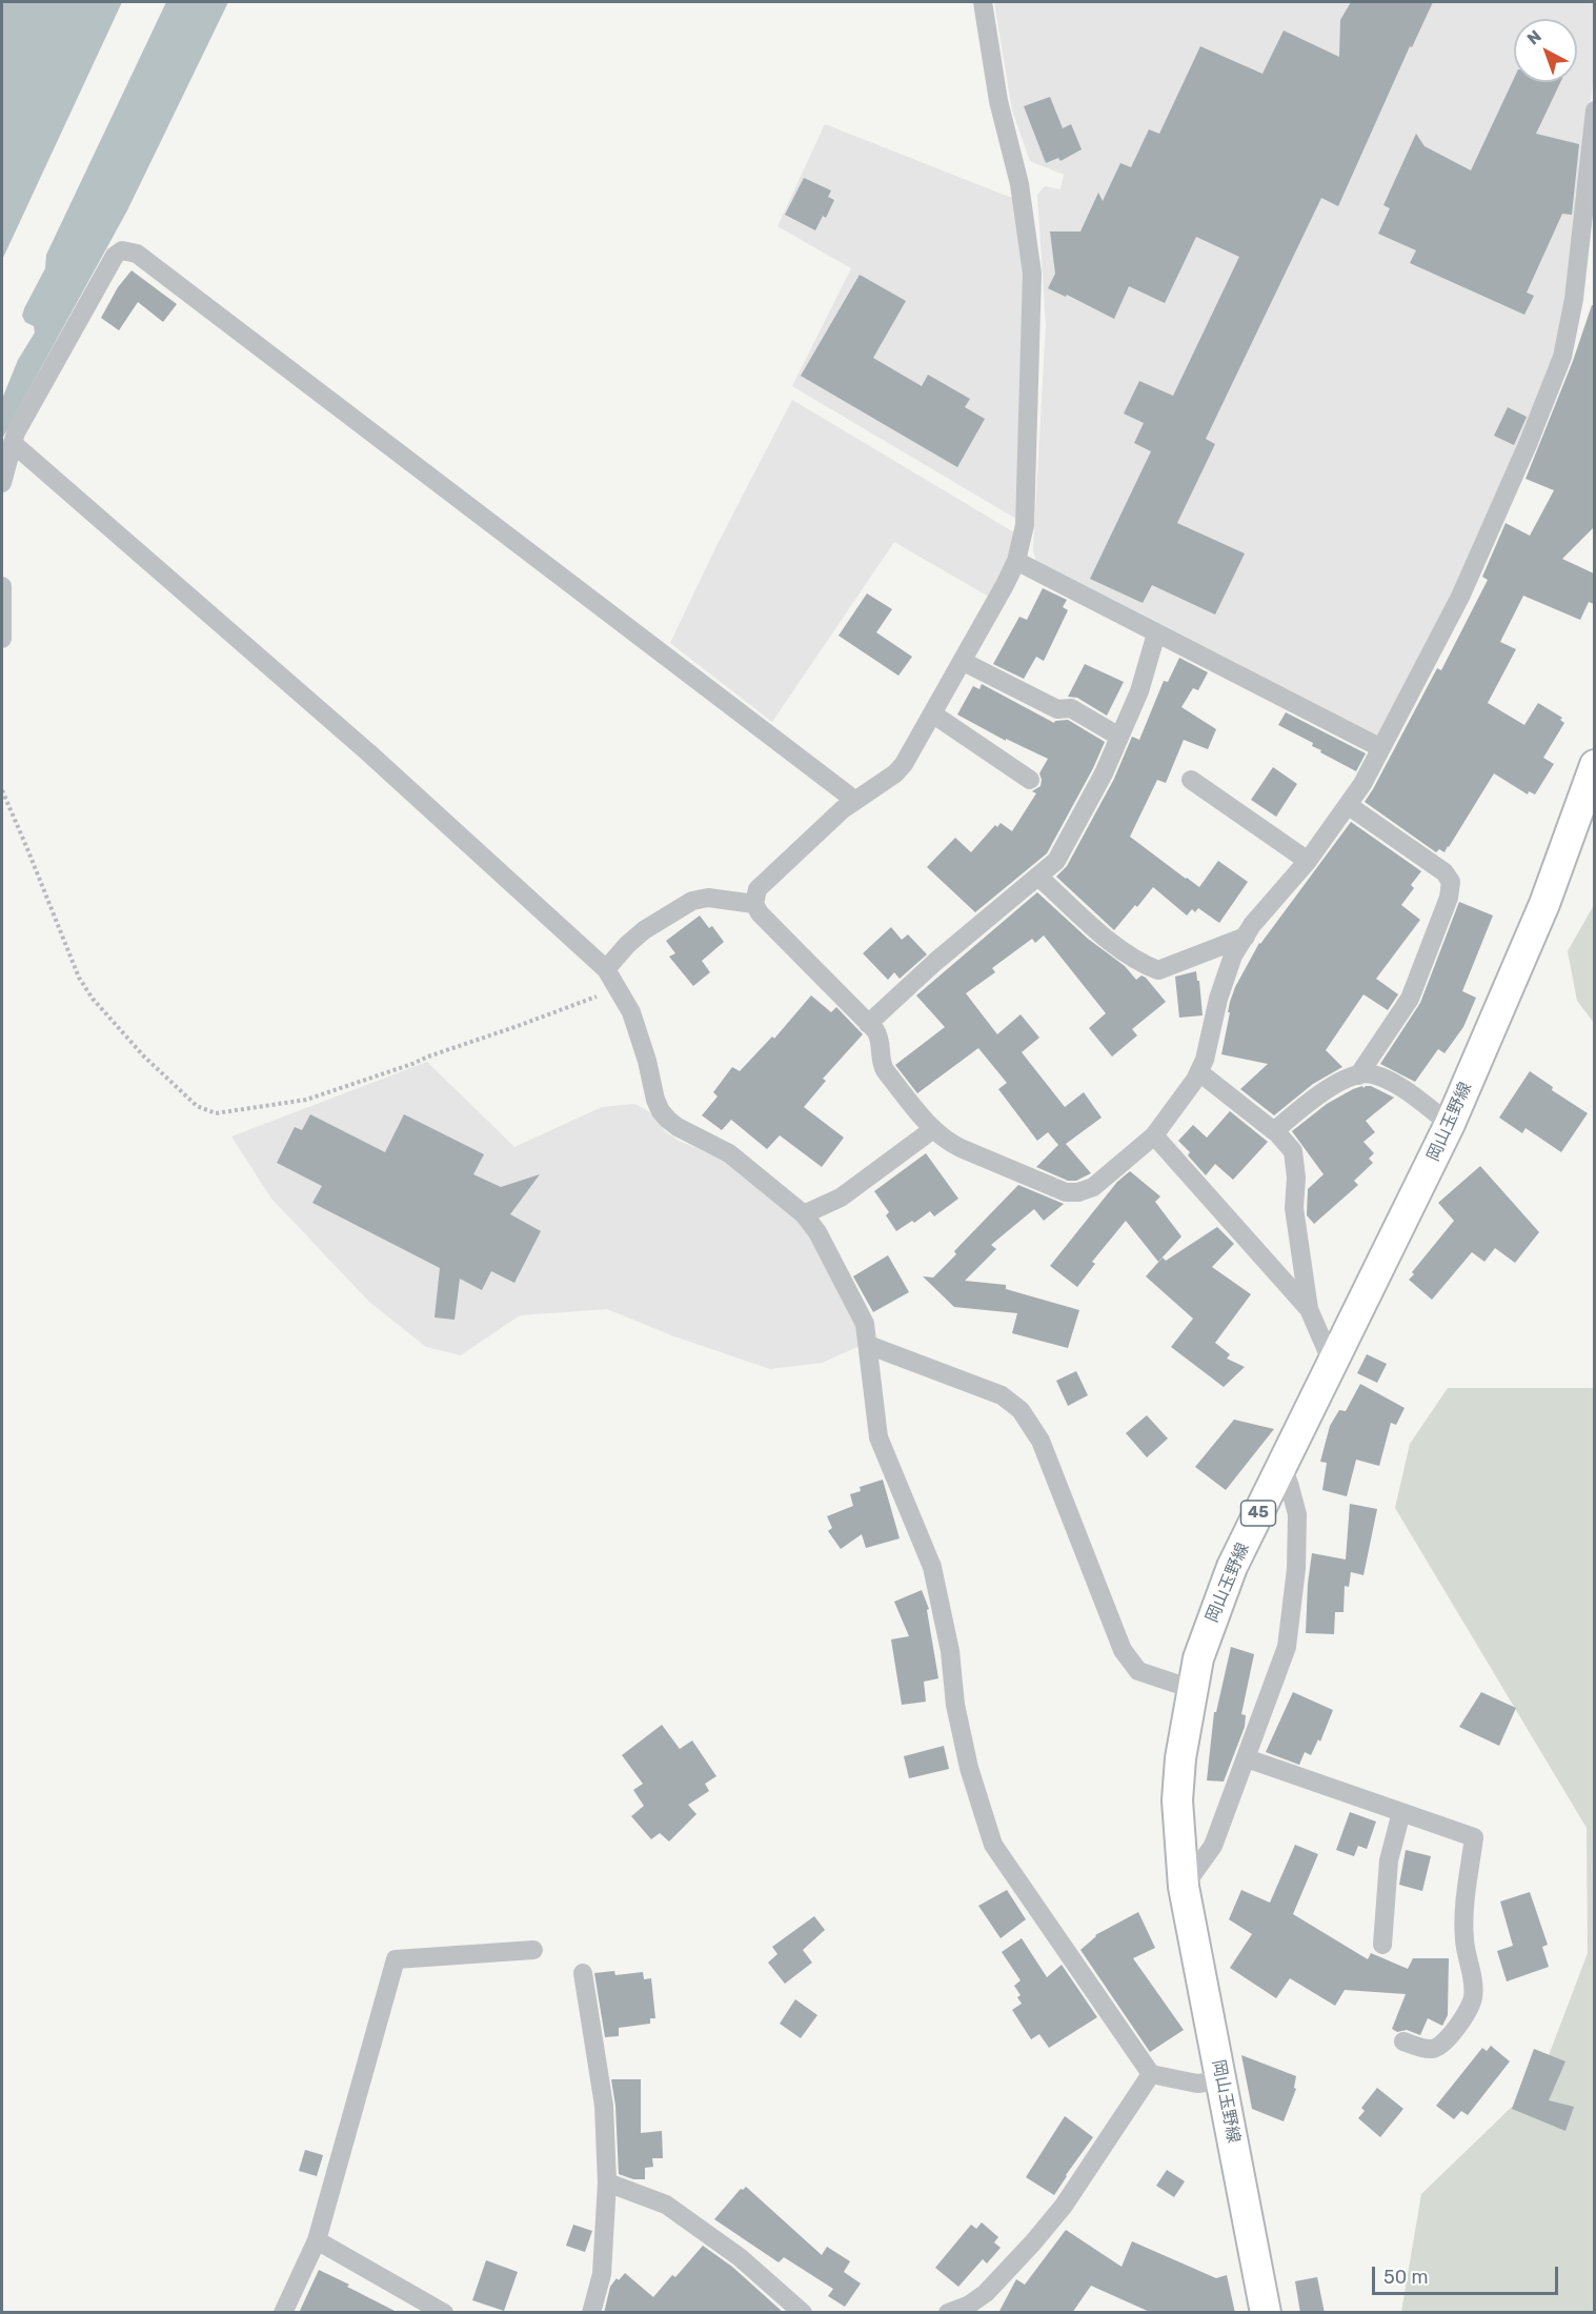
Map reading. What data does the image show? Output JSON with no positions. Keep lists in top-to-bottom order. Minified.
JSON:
{"streets":{"main road":["岡山玉野線","45"]},"scale_bar":"50 m","north":"top left"}
